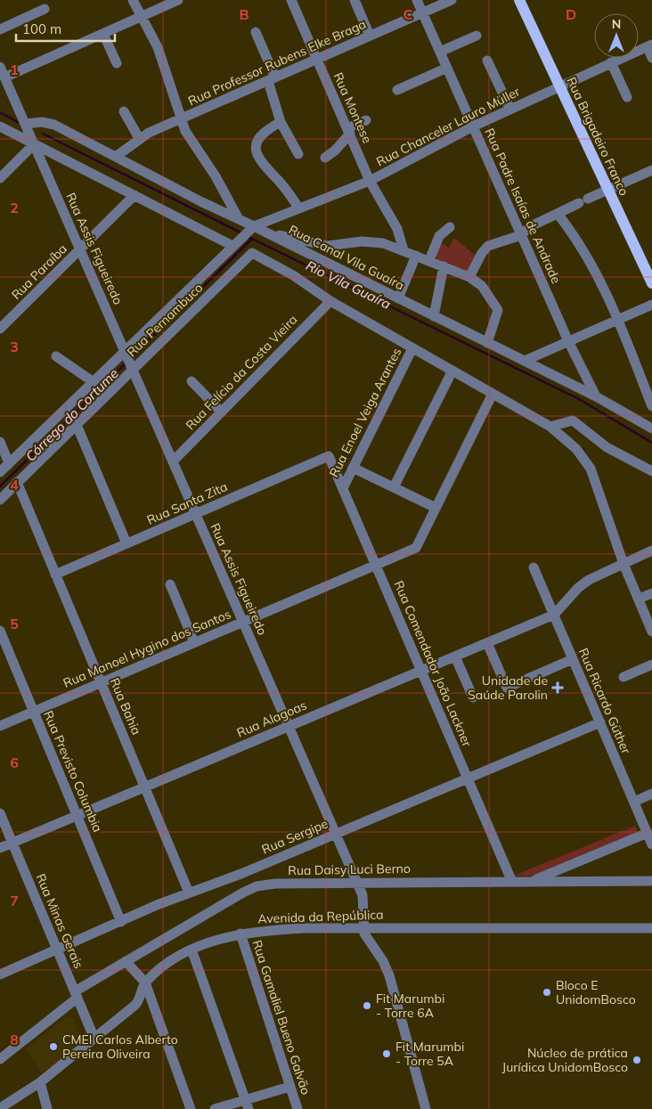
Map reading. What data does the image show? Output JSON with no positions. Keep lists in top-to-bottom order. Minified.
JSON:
{"streets":{"main road":["Rua Brigadeiro Franco"],"street":["Rua Professor Rubens Elke Braga","Rua Montese","Rua Chanceler Lauro Müller","Rua Padre Isaías de Andrade","Rua Assis Figueiredo","Rua Canal Vila Guaíra","Rua Paraíba","Rua Pernambuco","Rua Felício da Costa Vieira","Rua Enoel Veiga Arantes","Rua Santa Zita","Rua Manoel Hygino dos Santos","Rua Comendador João Lackner","Rua Ricardo Güther","Rua Bahia","Rua Alagoas","Rua Previsto Columbia","Rua Sergipe","Rua Daisy Luci Berno","Avenida da República","Rua Minas Gerais","Rua Gamaliel Bueno Galvão"]},"crossings":[["Rua Professor Rubens Elke Braga","Rua Montese"],["Rua Professor Rubens Elke Braga","Rua Padre Isaías de Andrade"],["Rua Professor Rubens Elke Braga","Rua Canal Vila Guaíra"],["Rua Montese","Rua Chanceler Lauro Müller"],["Rua Chanceler Lauro Müller","Rua Brigadeiro Franco"],["Rua Chanceler Lauro Müller","Rua Padre Isaías de Andrade"],["Rua Chanceler Lauro Müller","Rua Canal Vila Guaíra"],["Rua Chanceler Lauro Müller","Rua Pernambuco"],["Rua Padre Isaías de Andrade","Rua Canal Vila Guaíra"],["Rua Assis Figueiredo","Rua Canal Vila Guaíra"],["Rua Assis Figueiredo","Rua Paraíba"],["Rua Assis Figueiredo","Rua Pernambuco"],["Rua Assis Figueiredo","Rua Felício da Costa Vieira"],["Rua Assis Figueiredo","Rua Santa Zita"],["Rua Assis Figueiredo","Rua Manoel Hygino dos Santos"],["Rua Assis Figueiredo","Rua Alagoas"],["Rua Assis Figueiredo","Rua Sergipe"],["Rua Assis Figueiredo","Rua Daisy Luci Berno"],["Rua Assis Figueiredo","Avenida da República"],["Rua Canal Vila Guaíra","Rua Pernambuco"],["Rua Pernambuco","Rua Felício da Costa Vieira"],["Rua Pernambuco","Rua Bahia"],["Rua Enoel Veiga Arantes","Rua Comendador João Lackner"],["Rua Santa Zita","Rua Comendador João Lackner"],["Rua Santa Zita","Rua Bahia"],["Rua Manoel Hygino dos Santos","Rua Comendador João Lackner"],["Rua Manoel Hygino dos Santos","Rua Bahia"],["Rua Manoel Hygino dos Santos","Rua Previsto Columbia"],["Rua Comendador João Lackner","Rua Alagoas"],["Rua Comendador João Lackner","Rua Sergipe"],["Rua Comendador João Lackner","Rua Daisy Luci Berno"],["Rua Ricardo Güther","Rua Alagoas"],["Rua Ricardo Güther","Rua Sergipe"],["Rua Bahia","Rua Alagoas"],["Rua Bahia","Rua Sergipe"],["Rua Alagoas","Rua Previsto Columbia"],["Rua Alagoas","Rua Minas Gerais"],["Rua Previsto Columbia","Rua Sergipe"],["Rua Sergipe","Rua Minas Gerais"],["Rua Daisy Luci Berno","Rua Minas Gerais"],["Avenida da República","Rua Minas Gerais"],["Avenida da República","Rua Gamaliel Bueno Galvão"]],"water":["Rio Vila Guaíra","Córrego do Cortume"],"places":{"health":["Unidade de Saúde Parolin"],"other":["Bloco E UnidomBosco","Fit Marumbi - Torre 6A","CMEI Carlos Alberto Pereira Oliveira","Fit Marumbi - Torre 5A","Núcleo de prática Jurídica UnidomBosco"]},"scale_bar":"100 m","north":"top","grid":{"columns":["B","C","D"],"rows":["1","2","3","4","5","6","7","8"]}}
